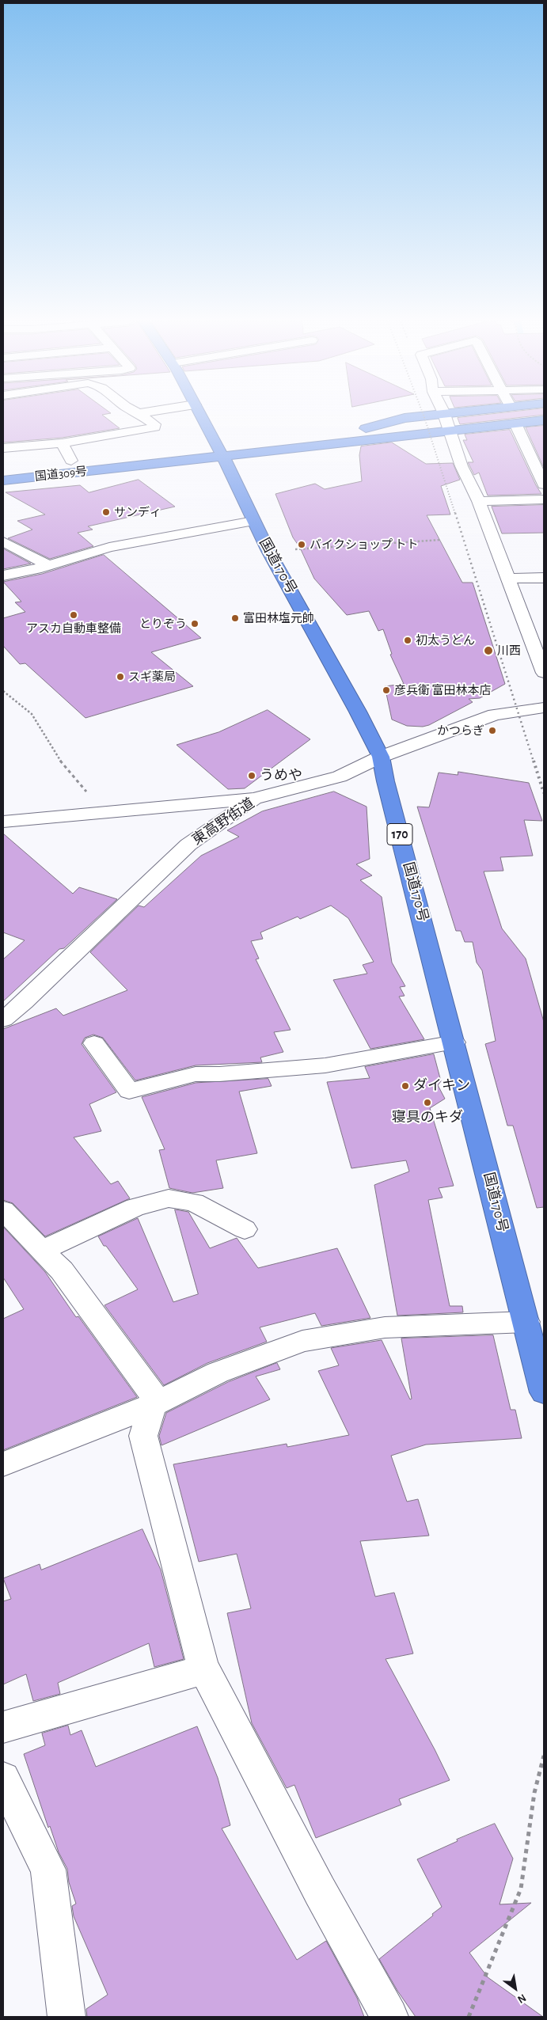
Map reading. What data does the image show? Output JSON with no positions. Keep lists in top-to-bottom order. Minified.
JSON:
{"streets":{"highway":["国道309号","国道170号","170"],"street":["東高野街道"]},"crossings":[["国道309号","国道170号"],["国道170号","東高野街道"]],"places":["サンディ","バイクショップ トト","アスカ自動車整備","富田林塩元帥","とりぞう","初太うどん","川西","スギ薬局","彦兵衛 富田林本店","かつらぎ","うめや","ダイキン","寝具のキダ"],"north":"bottom right"}
